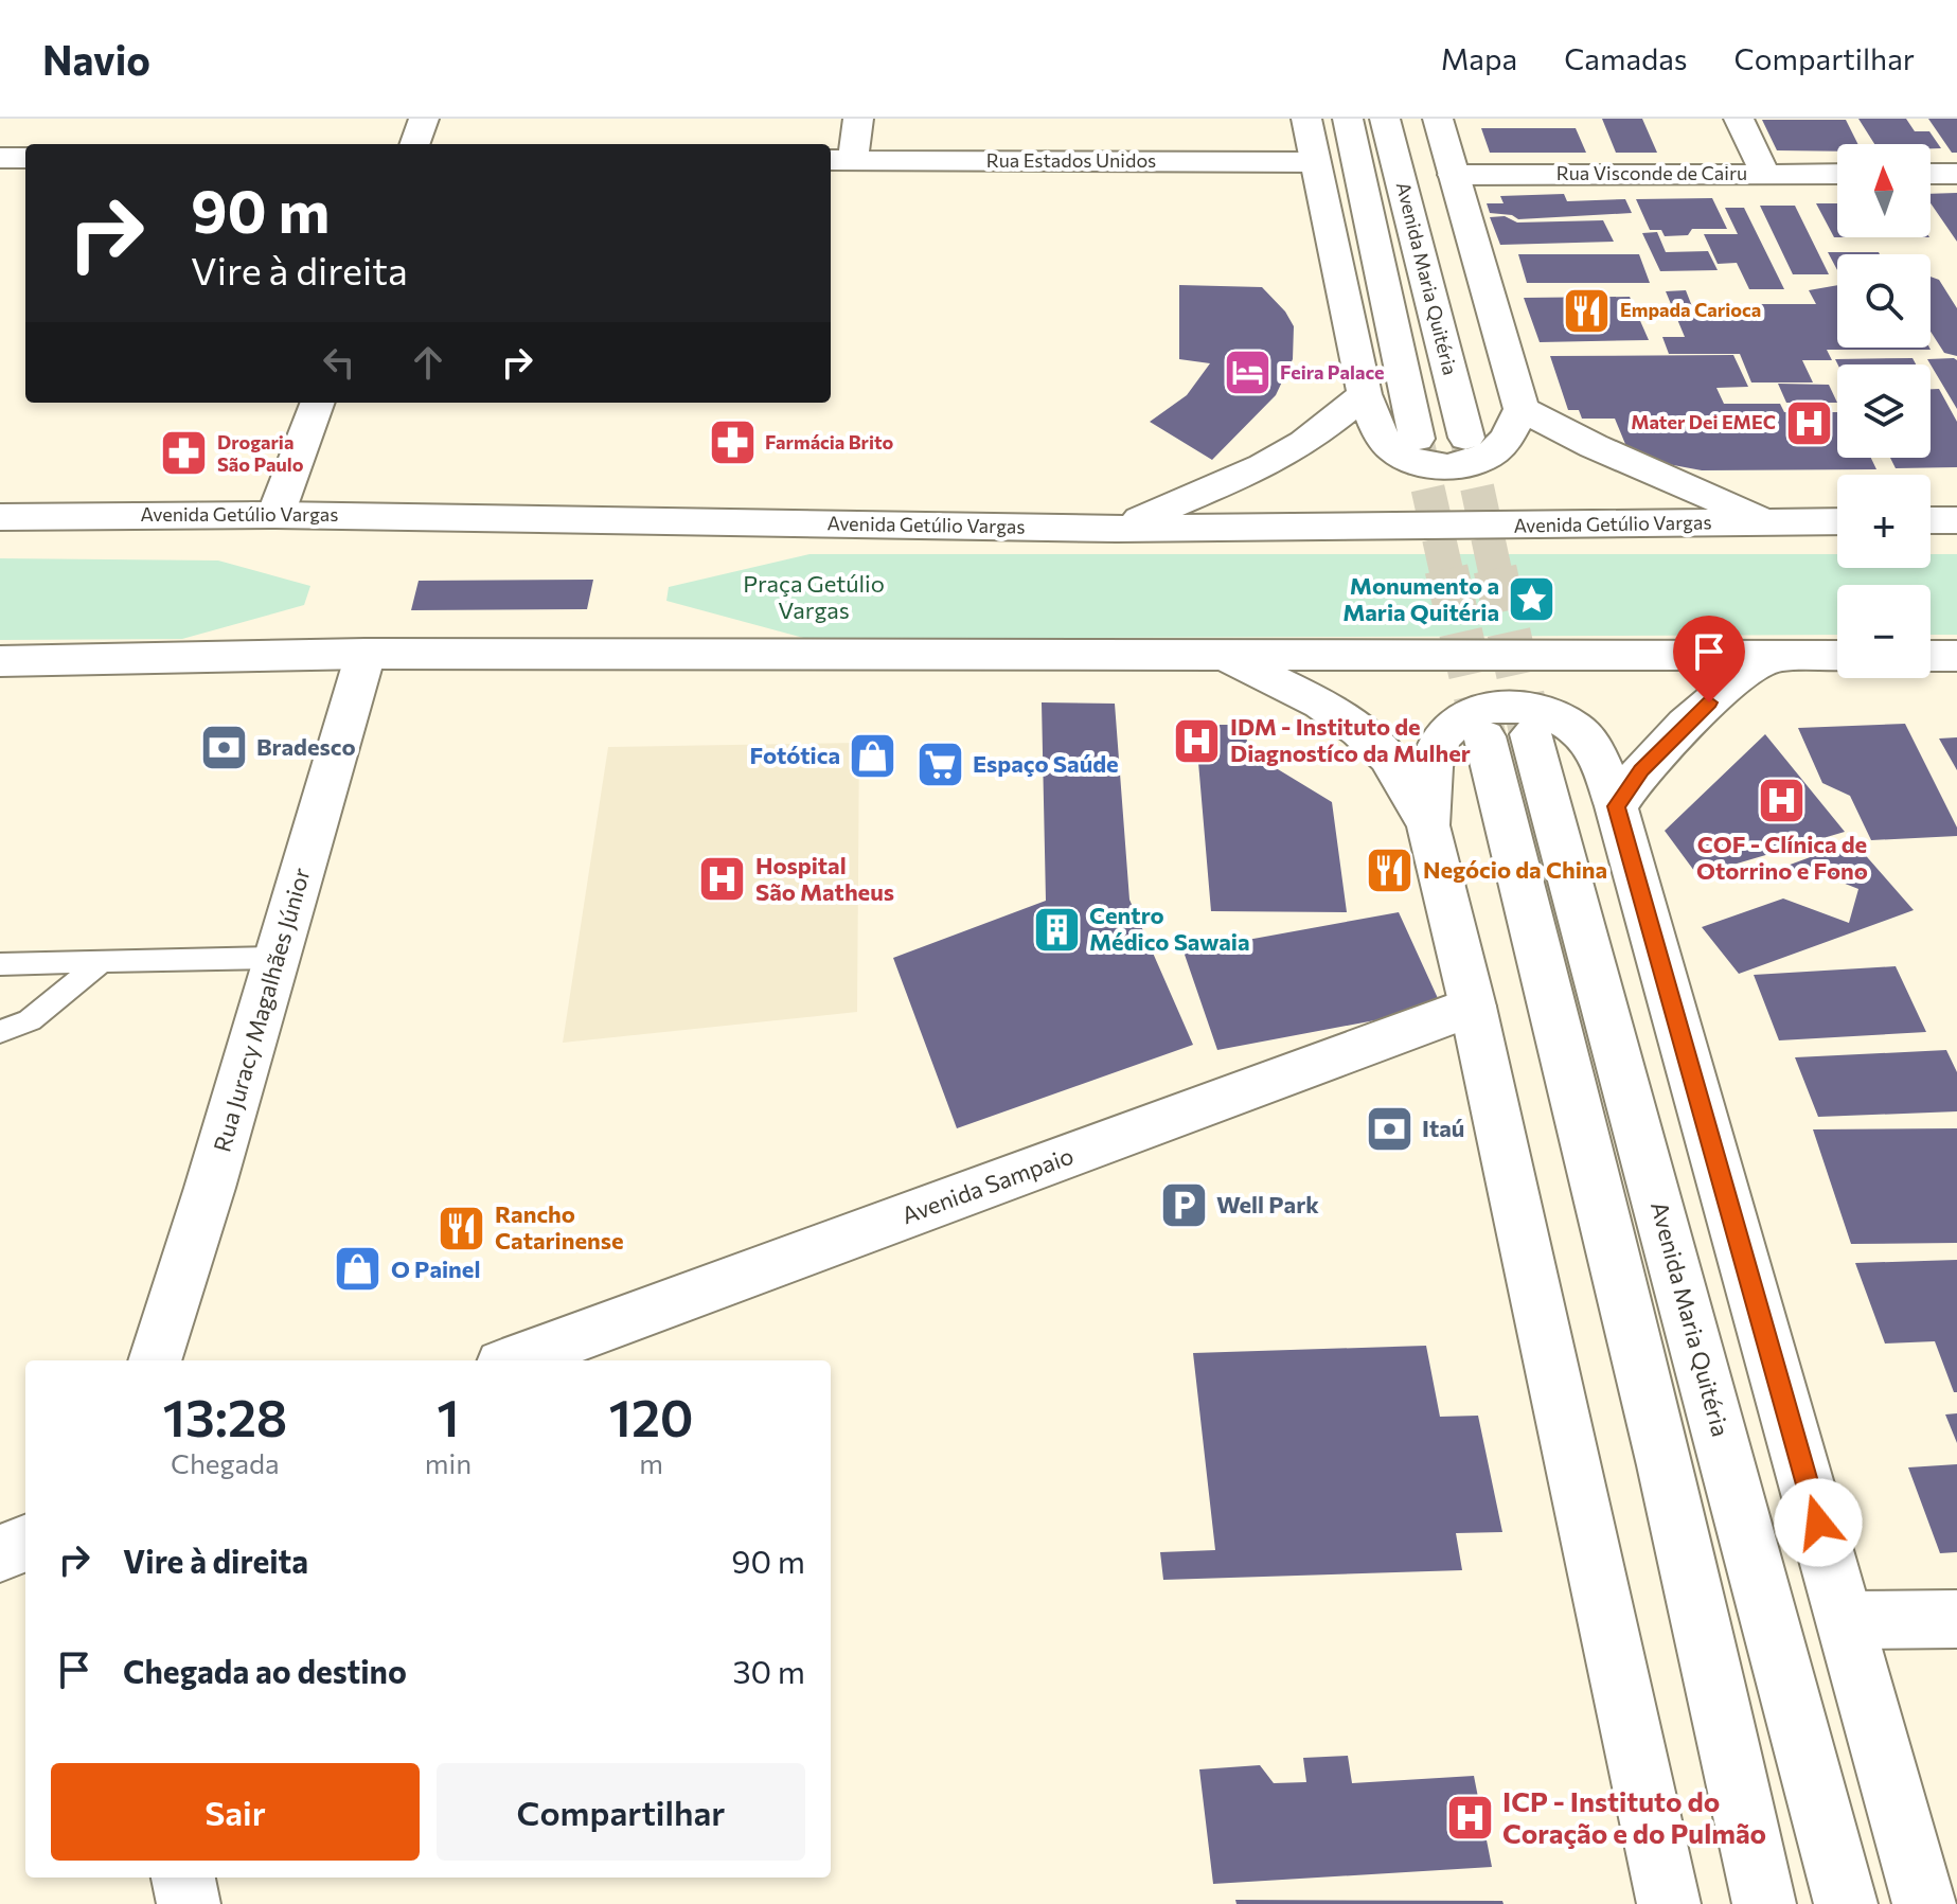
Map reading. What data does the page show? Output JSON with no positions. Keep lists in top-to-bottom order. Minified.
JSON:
{"streets":{"main road":["Rua Estados Unidos","Rua Visconde de Cairu","Avenida Maria Quitéria","Avenida Getúlio Vargas","Rua Juracy Magalhães Júnior","Avenida Sampaio"]},"parks":["Praça Getúlio Vargas"],"places":{"restaurant":["Empada Carioca","Negócio da China","Rancho Catarinense"],"hotel":["Feira Palace"],"hospital":["Mater Dei EMEC","IDM - Instituto de Diagnostíco da Mulher","COF - Clínica de Otorrino e Fono","Hospital São Matheus","ICP - Instituto do Coração e do Pulmão"],"pharmacy":["Farmácia Brito","Drogaria São Paulo"],"place":["Monumento a Maria Quitéria"],"bank":["Bradesco","Itaú"],"shop":["Fotótica","O Painel"],"supermarket":["Espaço Saúde"],"building":["Centro Médico Sawaia"],"parking":["Well Park"]},"north":"top","page":{"header":"Navio","nav":["Mapa","Camadas","Compartilhar"],"map_buttons":["+","−"],"turn":["90 m","Vire à direita"],"eta":["13:28","Chegada","1","min","120","m"],"list":[{"name":"Vire à direita","value":"90 m"},{"name":"Chegada ao destino","value":"30 m"}],"buttons":["Sair","Compartilhar"]}}
